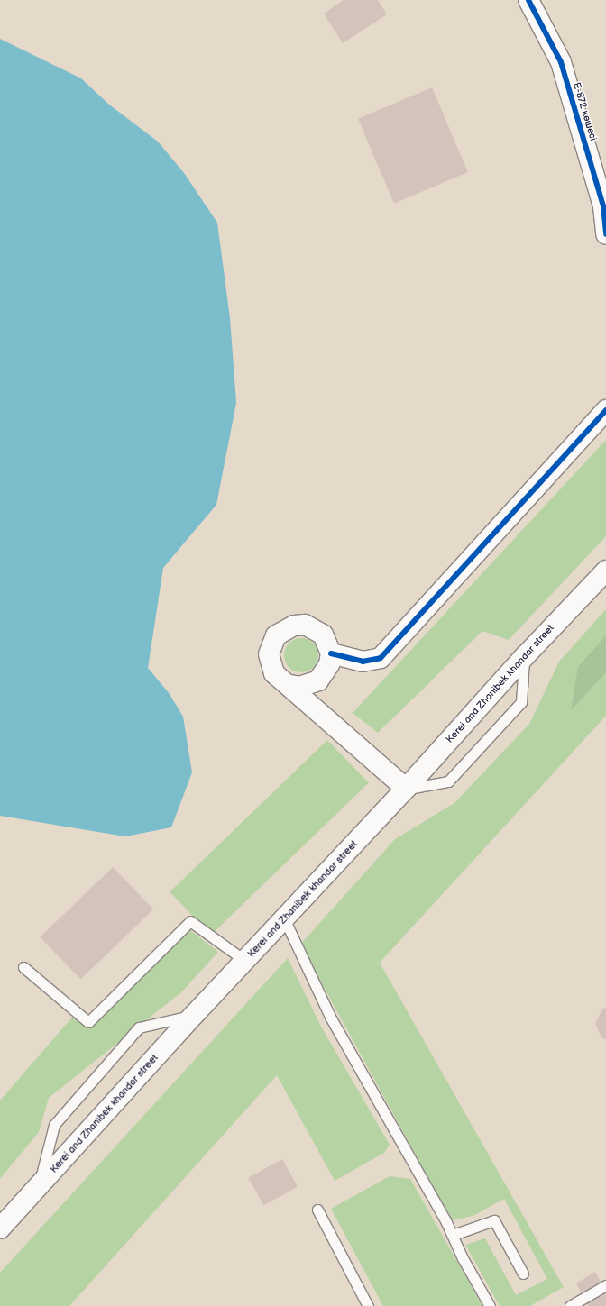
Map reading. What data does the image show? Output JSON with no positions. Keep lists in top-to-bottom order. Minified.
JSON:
{"streets":{"street":["Е-872 көшесі","Kerei and Zhanibek khandar street"]}}
